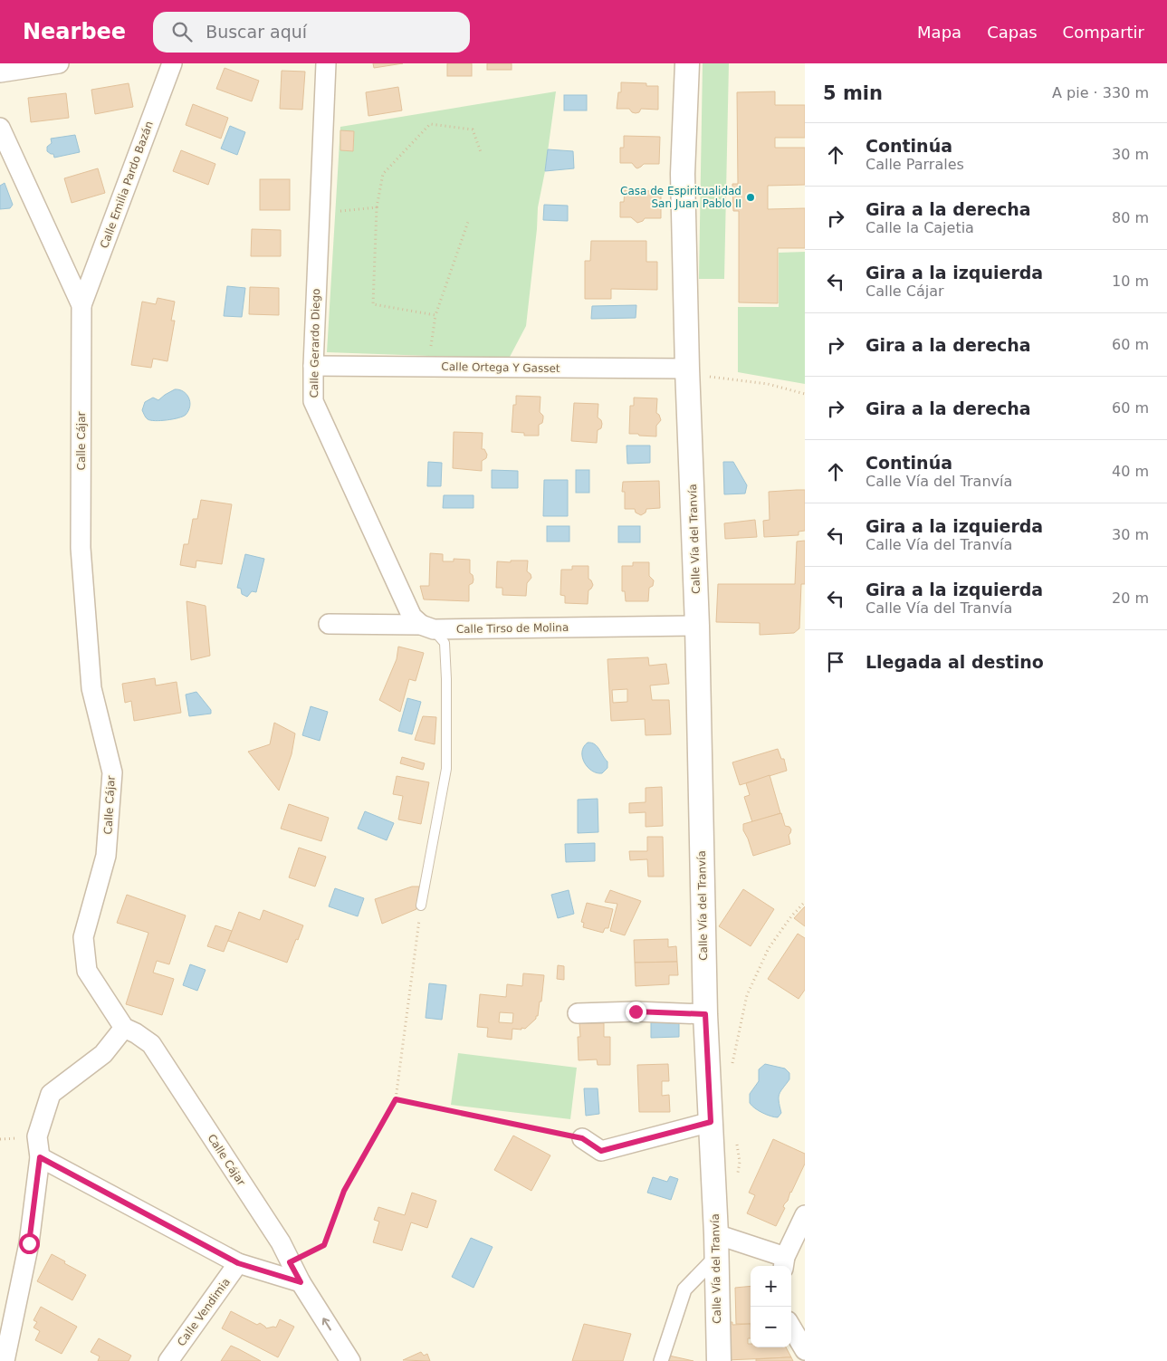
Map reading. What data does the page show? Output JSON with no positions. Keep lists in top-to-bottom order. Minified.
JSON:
{"streets":{"street":["Calle Emilia Pardo Bazán","Calle Gerardo Diego","Calle Ortega Y Gasset","Calle Cájar","Calle Vía del Tranvía","Calle Tirso de Molina","Calle Vendimia"]},"crossings":[["Calle Emilia Pardo Bazán","Calle Cájar"],["Calle Gerardo Diego","Calle Ortega Y Gasset"],["Calle Gerardo Diego","Calle Tirso de Molina"],["Calle Ortega Y Gasset","Calle Vía del Tranvía"],["Calle Vía del Tranvía","Calle Tirso de Molina"]],"places":["Casa de Espiritualidad San Juan Pablo II"],"page":{"header":"Nearbee","search":"Buscar aquí","nav":["Mapa","Capas","Compartir"],"heading":["5 min","A pie · 330 m"],"list":[["Continúa","Calle Parrales","30 m"],["Gira a la derecha","Calle la Cajetia","80 m"],["Gira a la izquierda","Calle Cájar","10 m"],["Gira a la derecha","60 m"],["Gira a la derecha","60 m"],["Continúa","Calle Vía del Tranvía","40 m"],["Gira a la izquierda","Calle Vía del Tranvía","30 m"],["Gira a la izquierda","Calle Vía del Tranvía","20 m"],"Llegada al destino"],"map_buttons":["+","−"]}}
